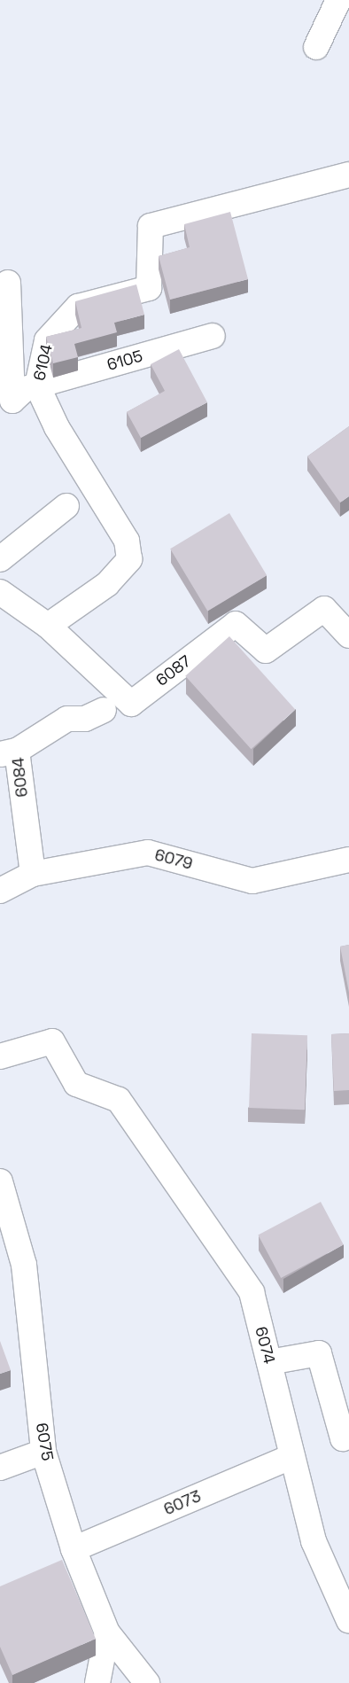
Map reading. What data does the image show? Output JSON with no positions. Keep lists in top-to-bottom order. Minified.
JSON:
{"streets":{"street":["6105","6104","6087","6084","6079","6074","6075","6073"]},"crossings":[["6105","6104"],["6104","6087"],["6084","6079"],["6074","6073"],["6075","6073"]]}
